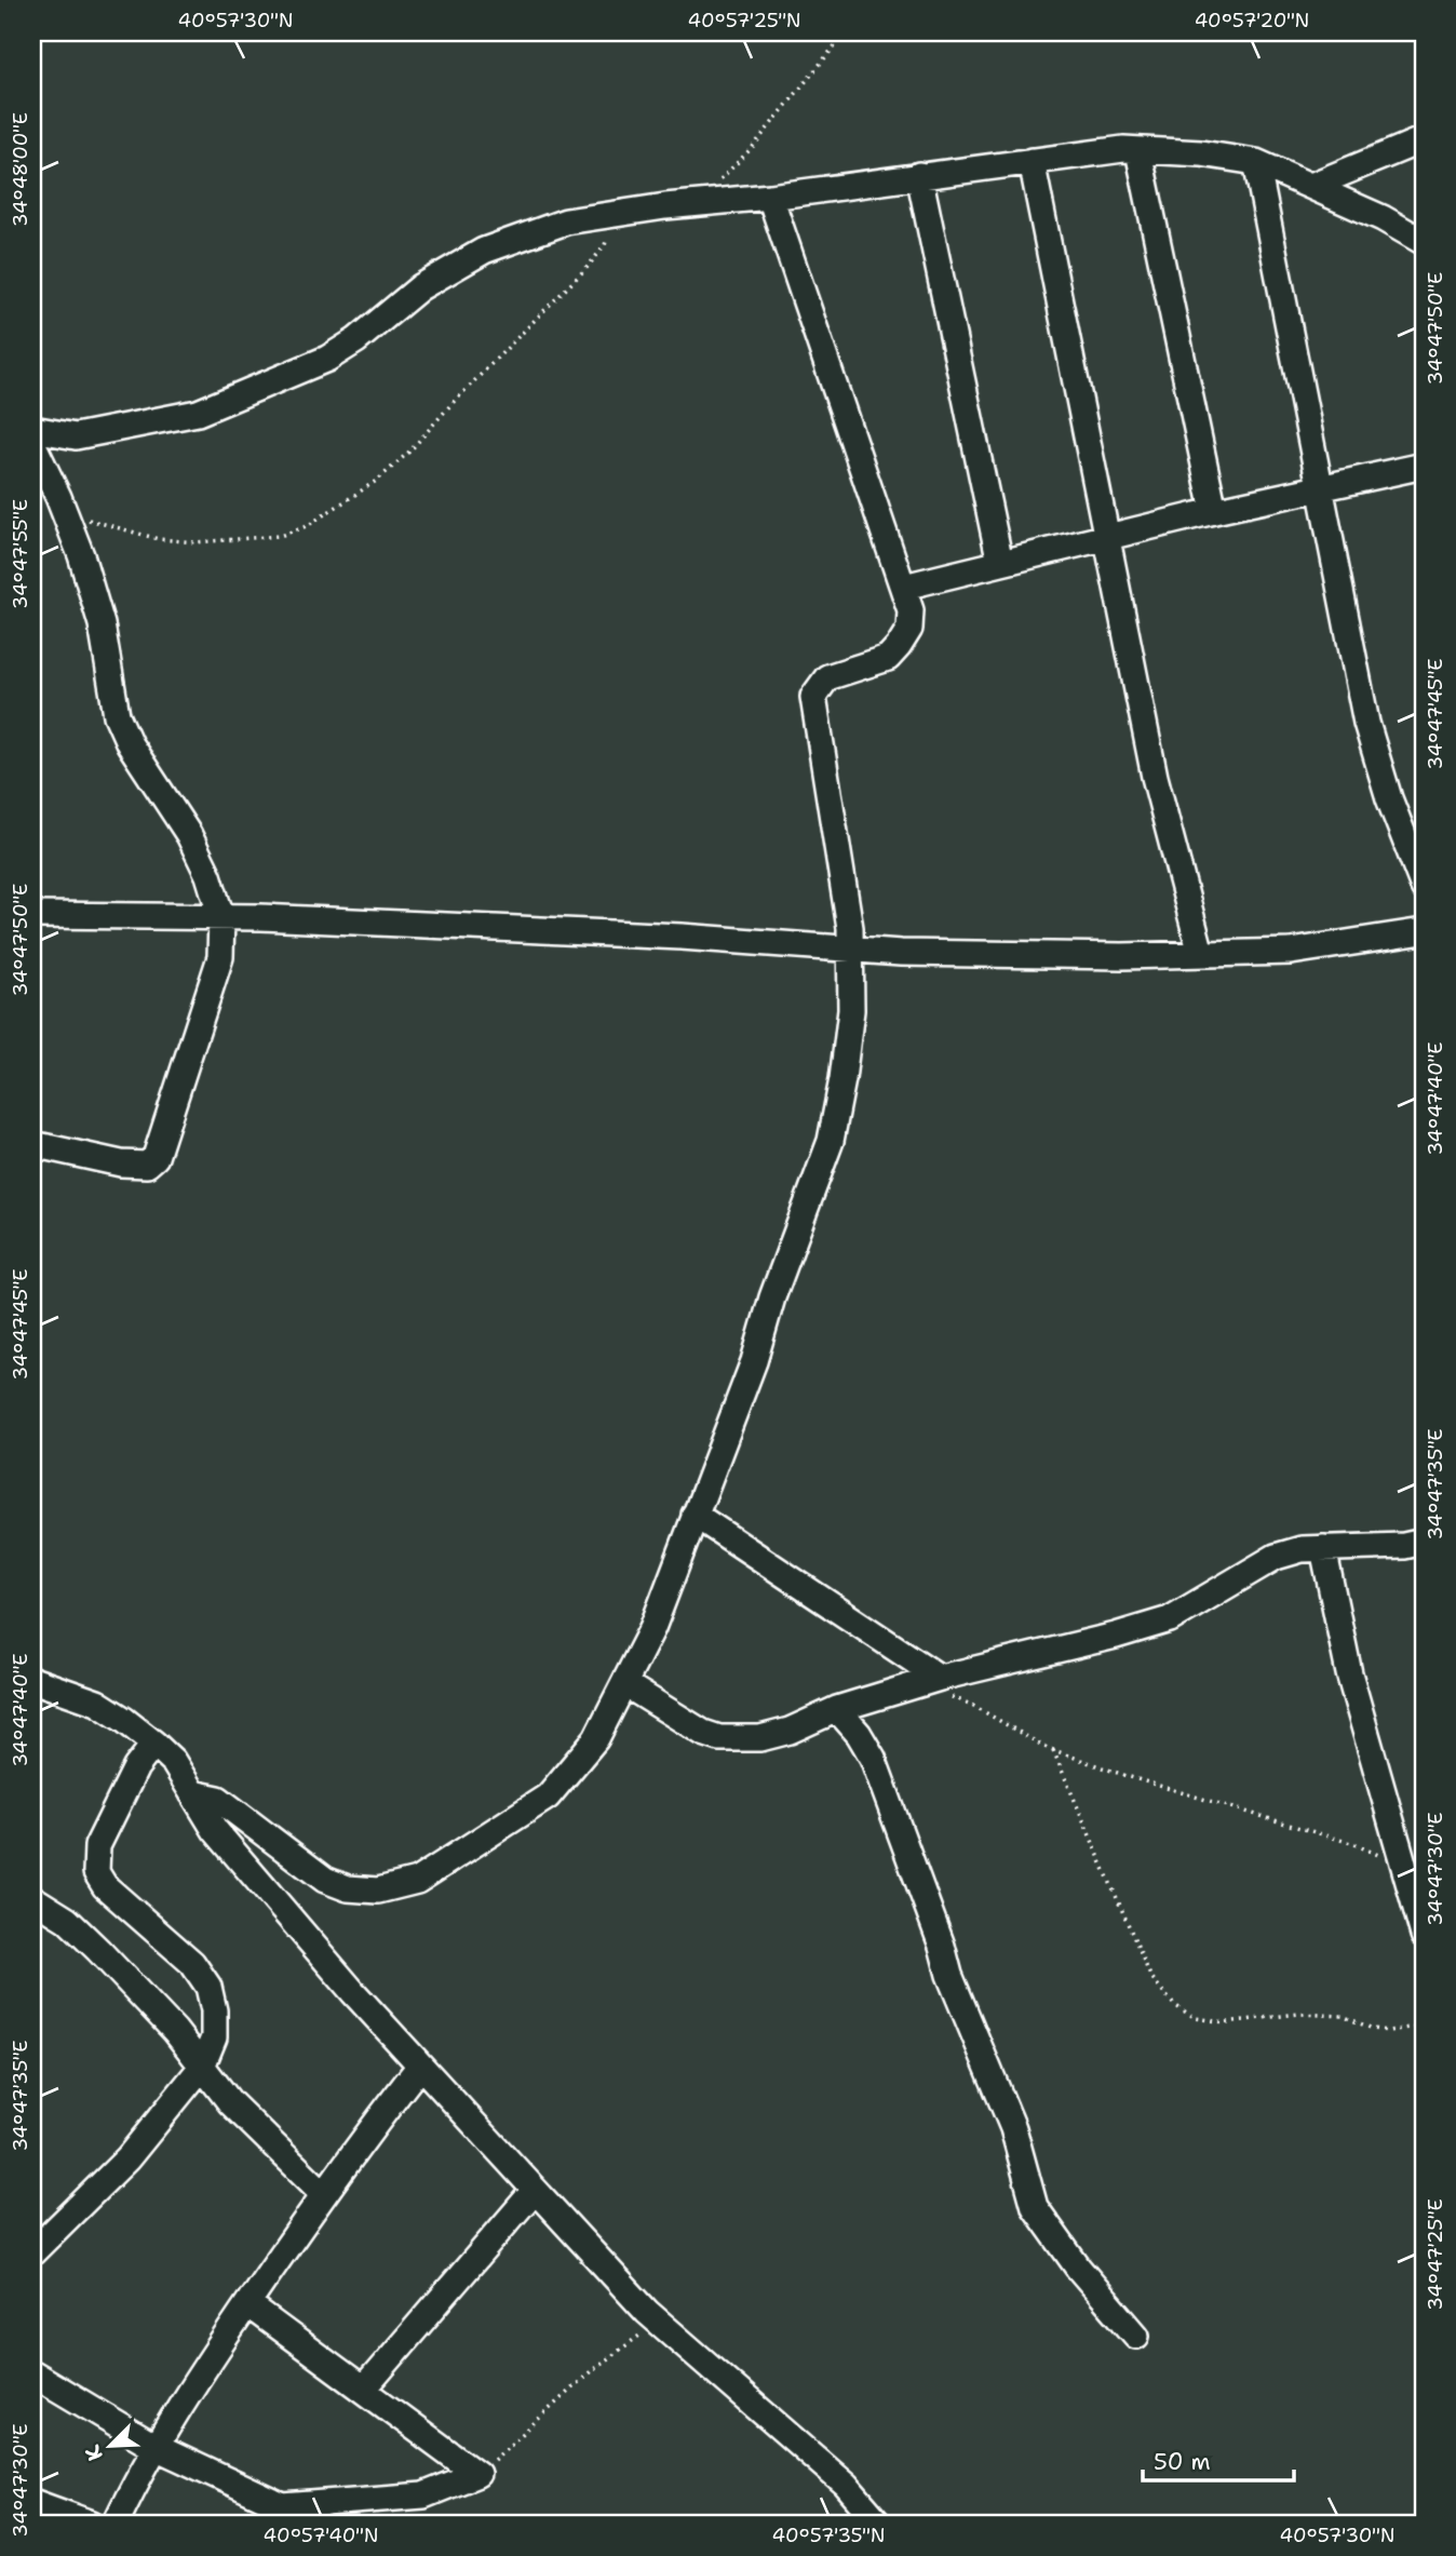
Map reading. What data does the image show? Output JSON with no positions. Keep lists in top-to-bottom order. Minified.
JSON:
{"scale_bar":"50 m","north":"bottom left","coordinates":["40°57'30\"N","40°57'25\"N","40°57'20\"N","34°48'00\"E","34°47'50\"E","34°47'55\"E","34°47'45\"E","34°47'40\"E","34°47'35\"E","34°47'30\"E","34°47'25\"E","40°57'40\"N","40°57'35\"N"]}
